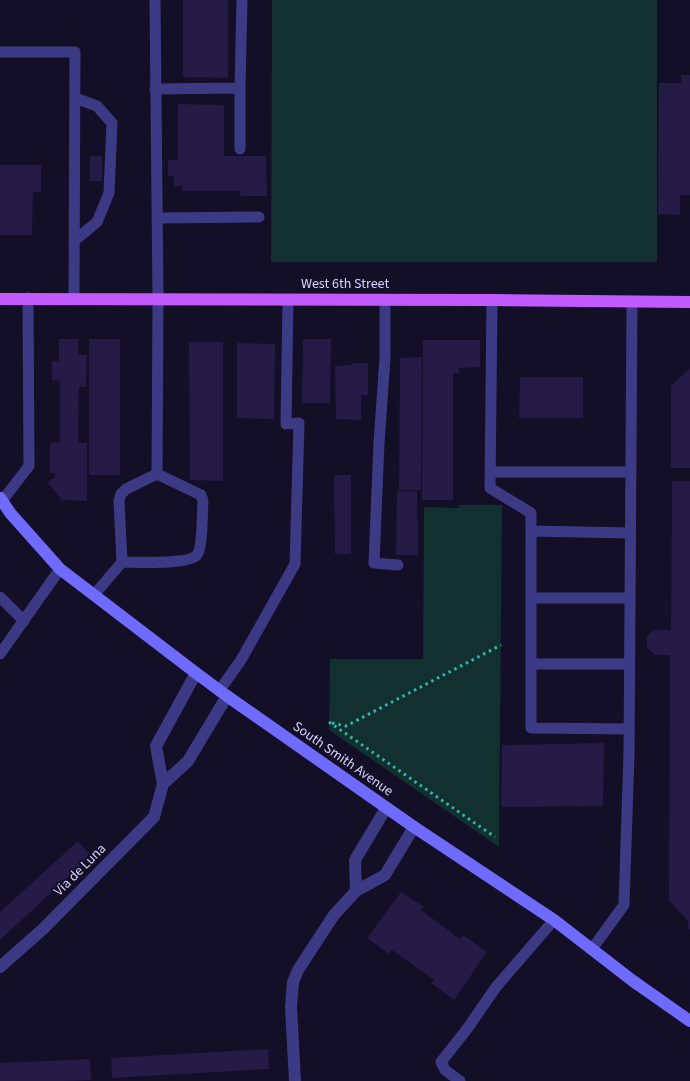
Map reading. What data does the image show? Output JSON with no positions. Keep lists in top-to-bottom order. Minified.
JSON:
{"streets":{"main road":["West 6th Street","South Smith Avenue"],"street":["Via de Luna"]},"crossings":[["South Smith Avenue","Via de Luna"]]}
